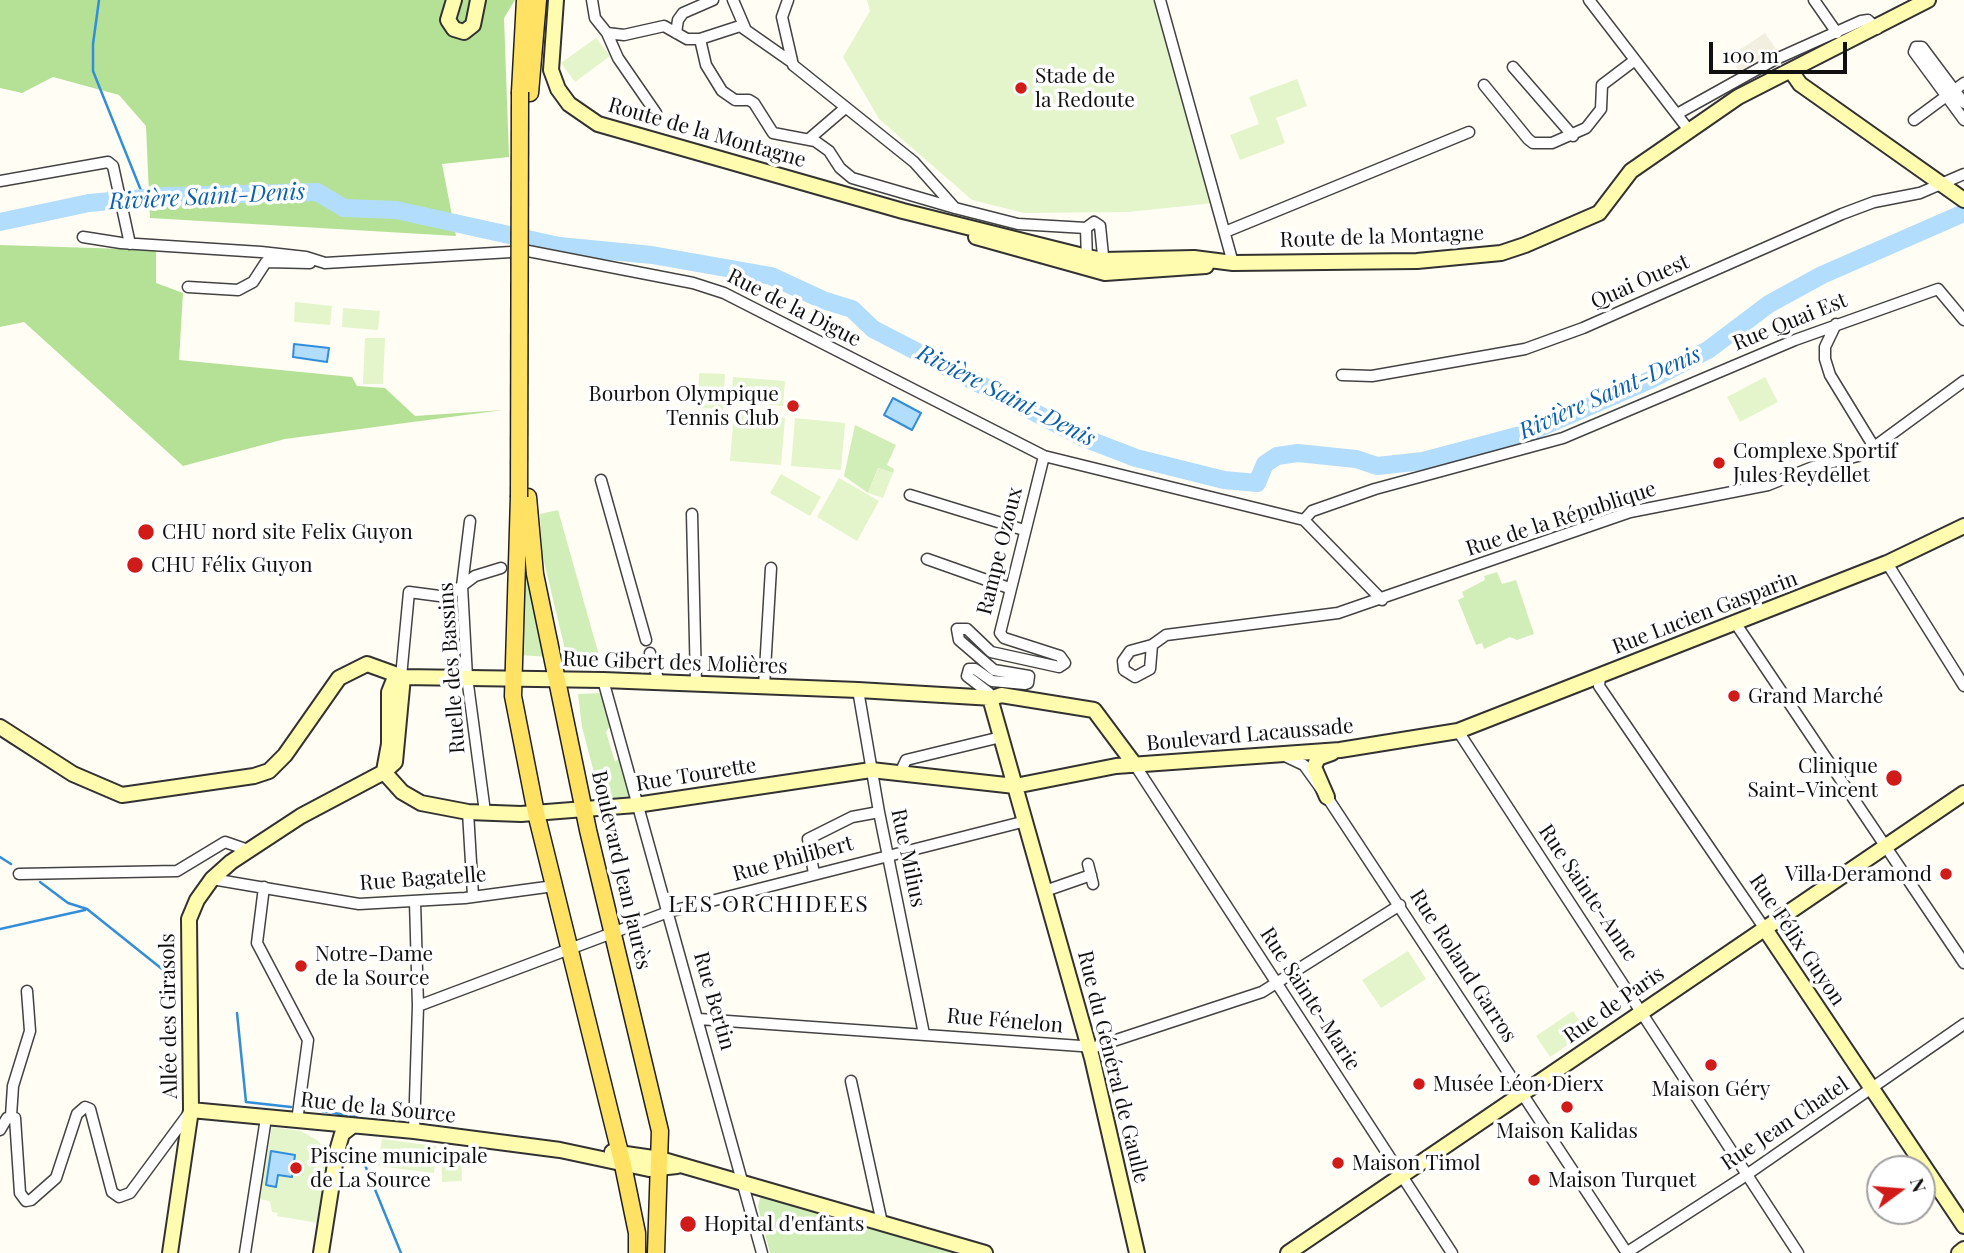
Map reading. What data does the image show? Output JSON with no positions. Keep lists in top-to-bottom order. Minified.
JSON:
{"streets":{"main road":["Boulevard Jean Jaurès"],"street":["Route de la Montagne","Quai Ouest","Rue de la Digue","Rue Quai Est","Rue de la République","Rampe Ozoux","Rue Lucien Gasparin","Rue Gibert des Molières","Ruelle des Bassins","Boulevard Lacaussade","Rue Tourette","Rue Milius","Rue Philibert","Rue Bagatelle","Rue Sainte-Anne","Rue Félix Guyon","Rue Roland Garros","Rue Sainte-Marie","Rue Bertin","Rue de Paris","Allée des Girasols","Rue Fénelon","Rue du Général de Gaulle","Rue de la Source","Rue Jean Chatel"]},"crossings":[["Rue de la Digue","Rue Quai Est"],["Rue de la Digue","Rampe Ozoux"],["Rampe Ozoux","Rue Gibert des Molières"],["Rampe Ozoux","Boulevard Lacaussade"],["Rampe Ozoux","Rue du Général de Gaulle"],["Rue Lucien Gasparin","Boulevard Lacaussade"],["Rue Lucien Gasparin","Rue Sainte-Anne"],["Rue Lucien Gasparin","Rue Félix Guyon"],["Rue Gibert des Molières","Ruelle des Bassins"],["Rue Gibert des Molières","Boulevard Lacaussade"],["Rue Gibert des Molières","Rue Milius"],["Rue Gibert des Molières","Boulevard Jean Jaurès"],["Rue Gibert des Molières","Rue Bertin"],["Rue Gibert des Molières","Rue du Général de Gaulle"],["Ruelle des Bassins","Rue Tourette"],["Boulevard Lacaussade","Rue Tourette"],["Boulevard Lacaussade","Rue Sainte-Anne"],["Boulevard Lacaussade","Rue Roland Garros"],["Boulevard Lacaussade","Rue Sainte-Marie"],["Boulevard Lacaussade","Rue du Général de Gaulle"],["Rue Tourette","Rue Milius"],["Rue Tourette","Boulevard Jean Jaurès"],["Rue Tourette","Rue Sainte-Marie"],["Rue Tourette","Rue Bertin"],["Rue Tourette","Allée des Girasols"],["Rue Tourette","Rue du Général de Gaulle"],["Rue Milius","Rue Philibert"],["Rue Milius","Rue Fénelon"],["Rue Philibert","Boulevard Jean Jaurès"],["Rue Philibert","Rue Bertin"],["Rue Philibert","Rue du Général de Gaulle"],["Boulevard Jean Jaurès","Rue de la Source"],["Rue Bagatelle","Allée des Girasols"],["Rue Sainte-Anne","Rue de Paris"],["Rue Sainte-Anne","Rue Jean Chatel"],["Rue Félix Guyon","Rue de Paris"],["Rue Félix Guyon","Rue Jean Chatel"],["Rue Roland Garros","Rue de Paris"],["Rue Roland Garros","Rue Fénelon"],["Rue Roland Garros","Rue Jean Chatel"],["Rue Sainte-Marie","Rue de Paris"],["Rue Sainte-Marie","Rue Fénelon"],["Rue Bertin","Rue Fénelon"],["Rue Bertin","Rue de la Source"],["Allée des Girasols","Rue de la Source"],["Rue Fénelon","Rue du Général de Gaulle"]],"districts":["LES ORCHIDEES"],"water":["Rivière Saint-Denis"],"places":["Stade de la Redoute","Bourbon Olympique Tennis Club","Complexe Sportif Jules Reydellet","CHU nord site Felix Guyon","CHU Félix Guyon","Grand Marché","Clinique Saint-Vincent","Villa Deramond","Notre-Dame de la Source","Maison Géry","Musée Léon Dierx","Maison Kalidas","Maison Timol","Piscine municipale de La Source","Maison Turquet","Hopital d'enfants"],"scale_bar":"100 m","north":"right"}
